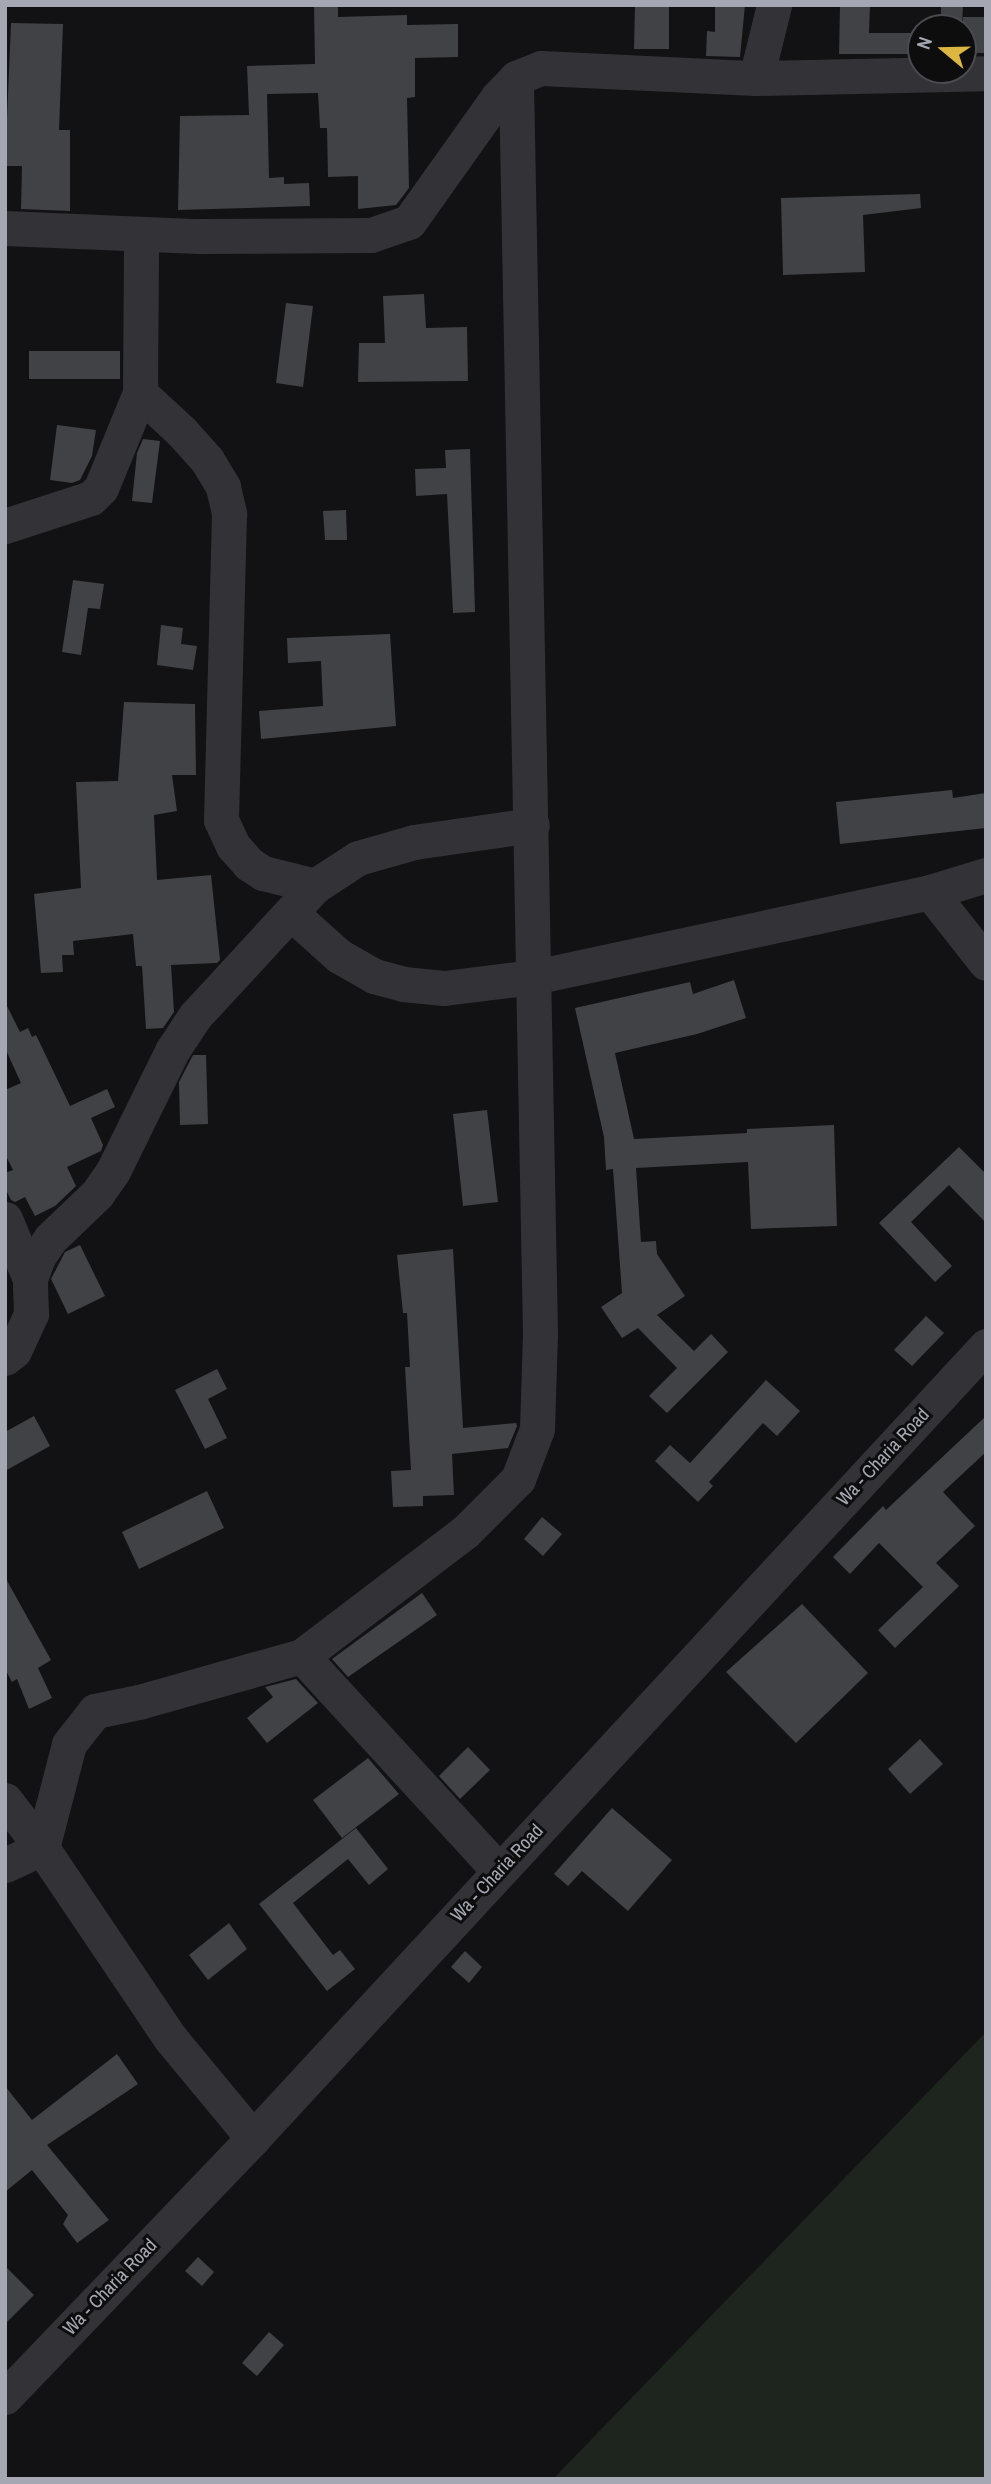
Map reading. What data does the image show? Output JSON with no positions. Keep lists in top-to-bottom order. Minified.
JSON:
{"streets":{"street":["Wa - Charia Road"]},"north":"left"}
